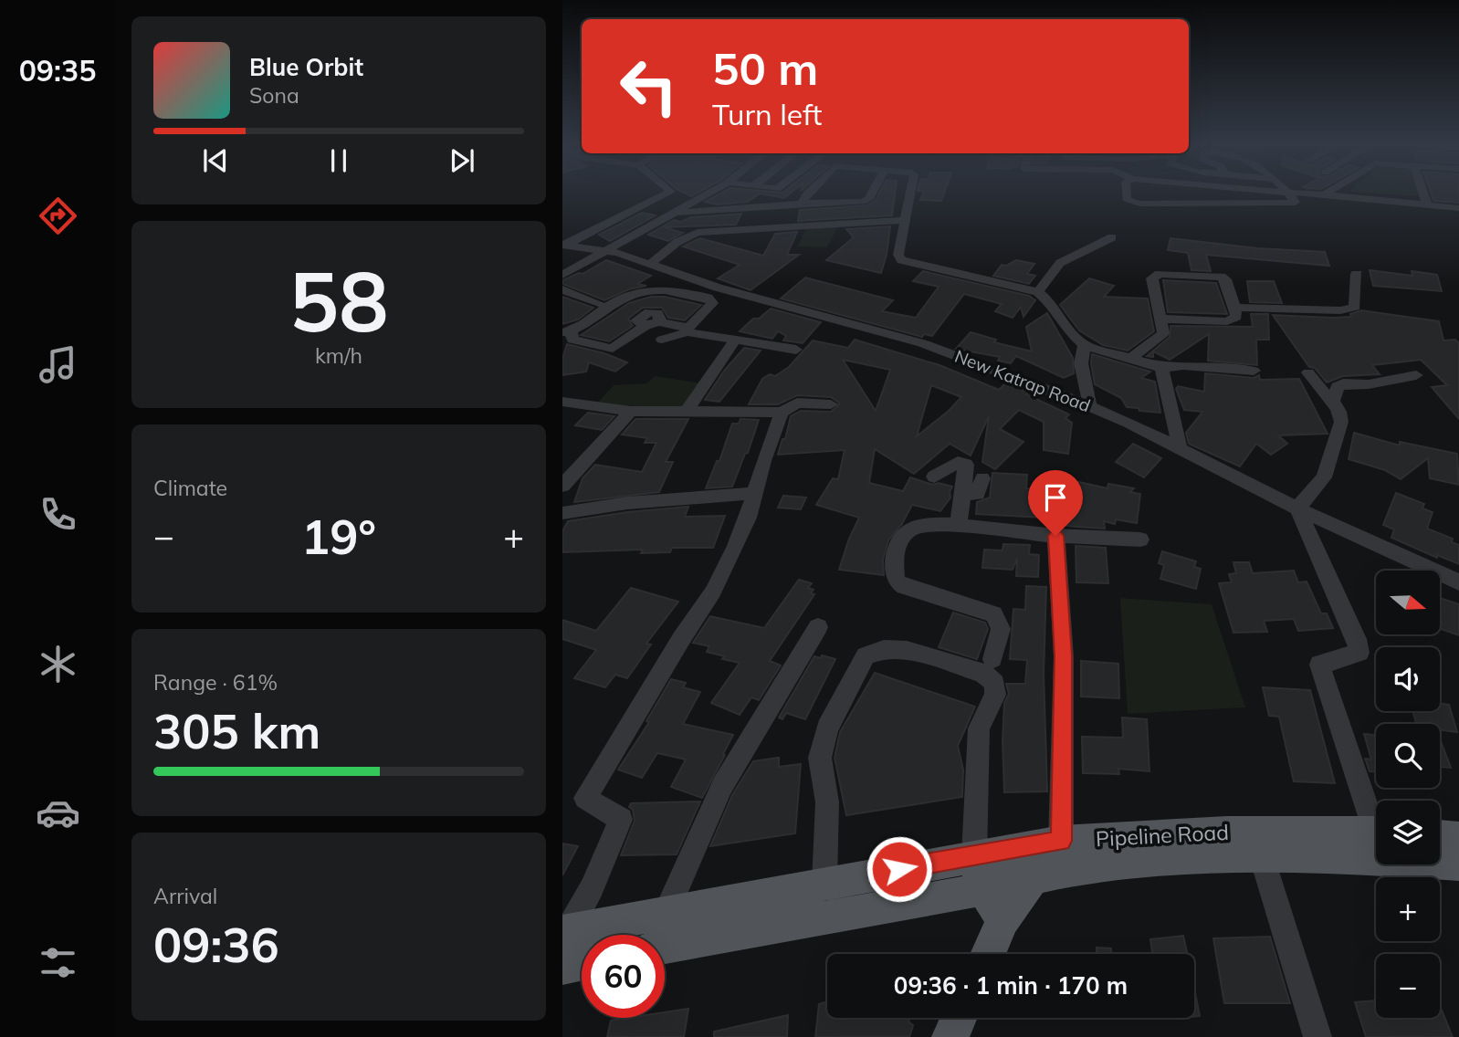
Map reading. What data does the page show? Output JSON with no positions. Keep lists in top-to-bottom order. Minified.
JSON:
{"streets":{"main road":["Pipeline Road"],"street":["New Katrap Road"]},"north":"right","page":{"tabs":"09:35","turn":["50 m","Turn left"],"song":["Blue Orbit","Sona"],"tile":[["58","km/h"],"Climate",["Range · 61%","305 km"],["Arrival","09:36"]],"heat":["−","19°","+"],"map_buttons":["+","−"],"limit":"60","trip":"09:36 · 1 min · 170 m"}}
